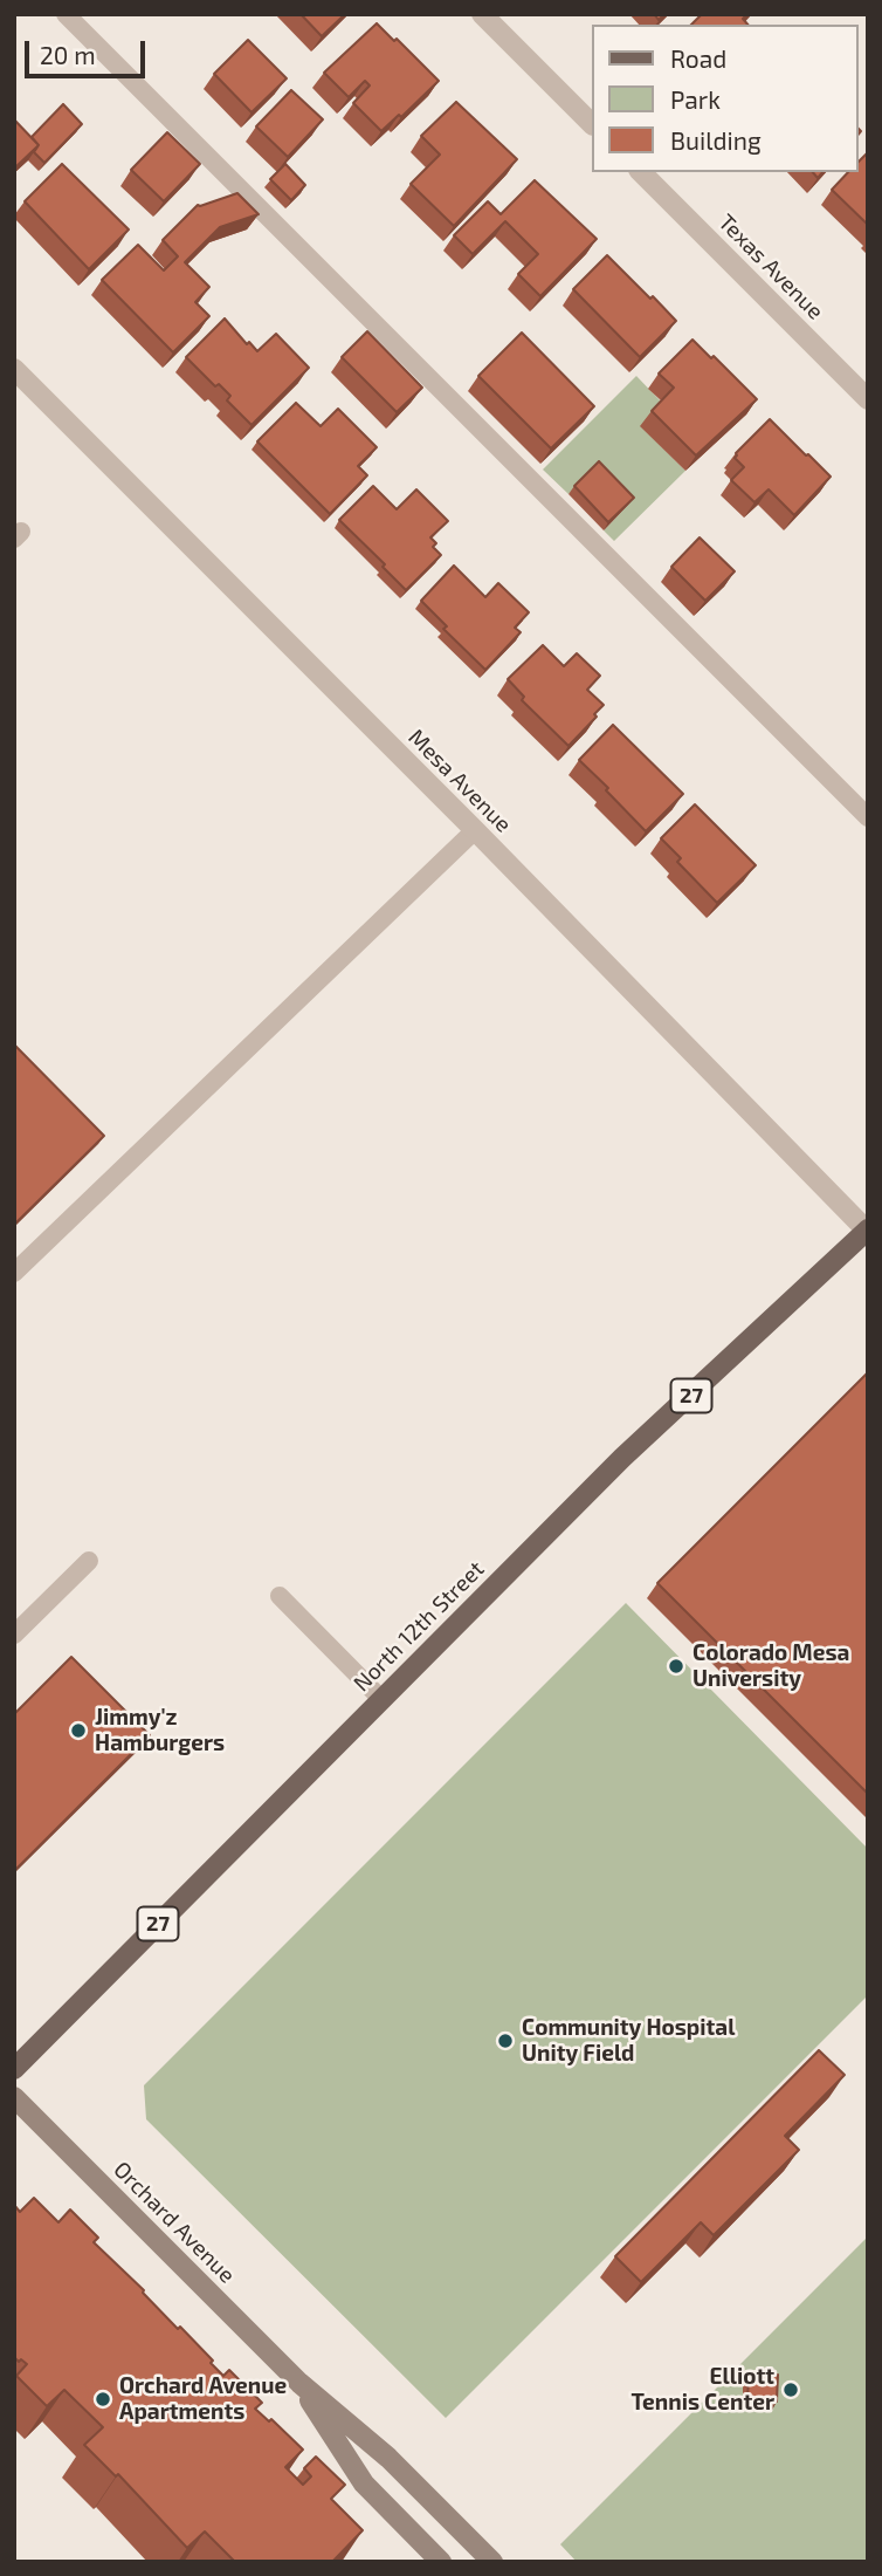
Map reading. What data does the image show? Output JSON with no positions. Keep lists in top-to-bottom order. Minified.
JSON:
{"streets":{"main road":["27","North 12th Street"],"street":["Texas Avenue","Mesa Avenue","Orchard Avenue"]},"crossings":[["Mesa Avenue","North 12th Street"]],"places":["Colorado Mesa University","Jimmy'z Hamburgers","Community Hospital Unity Field","Elliott Tennis Center","Orchard Avenue Apartments"],"legend":["Road","Park","Building"],"scale_bar":"20 m"}
